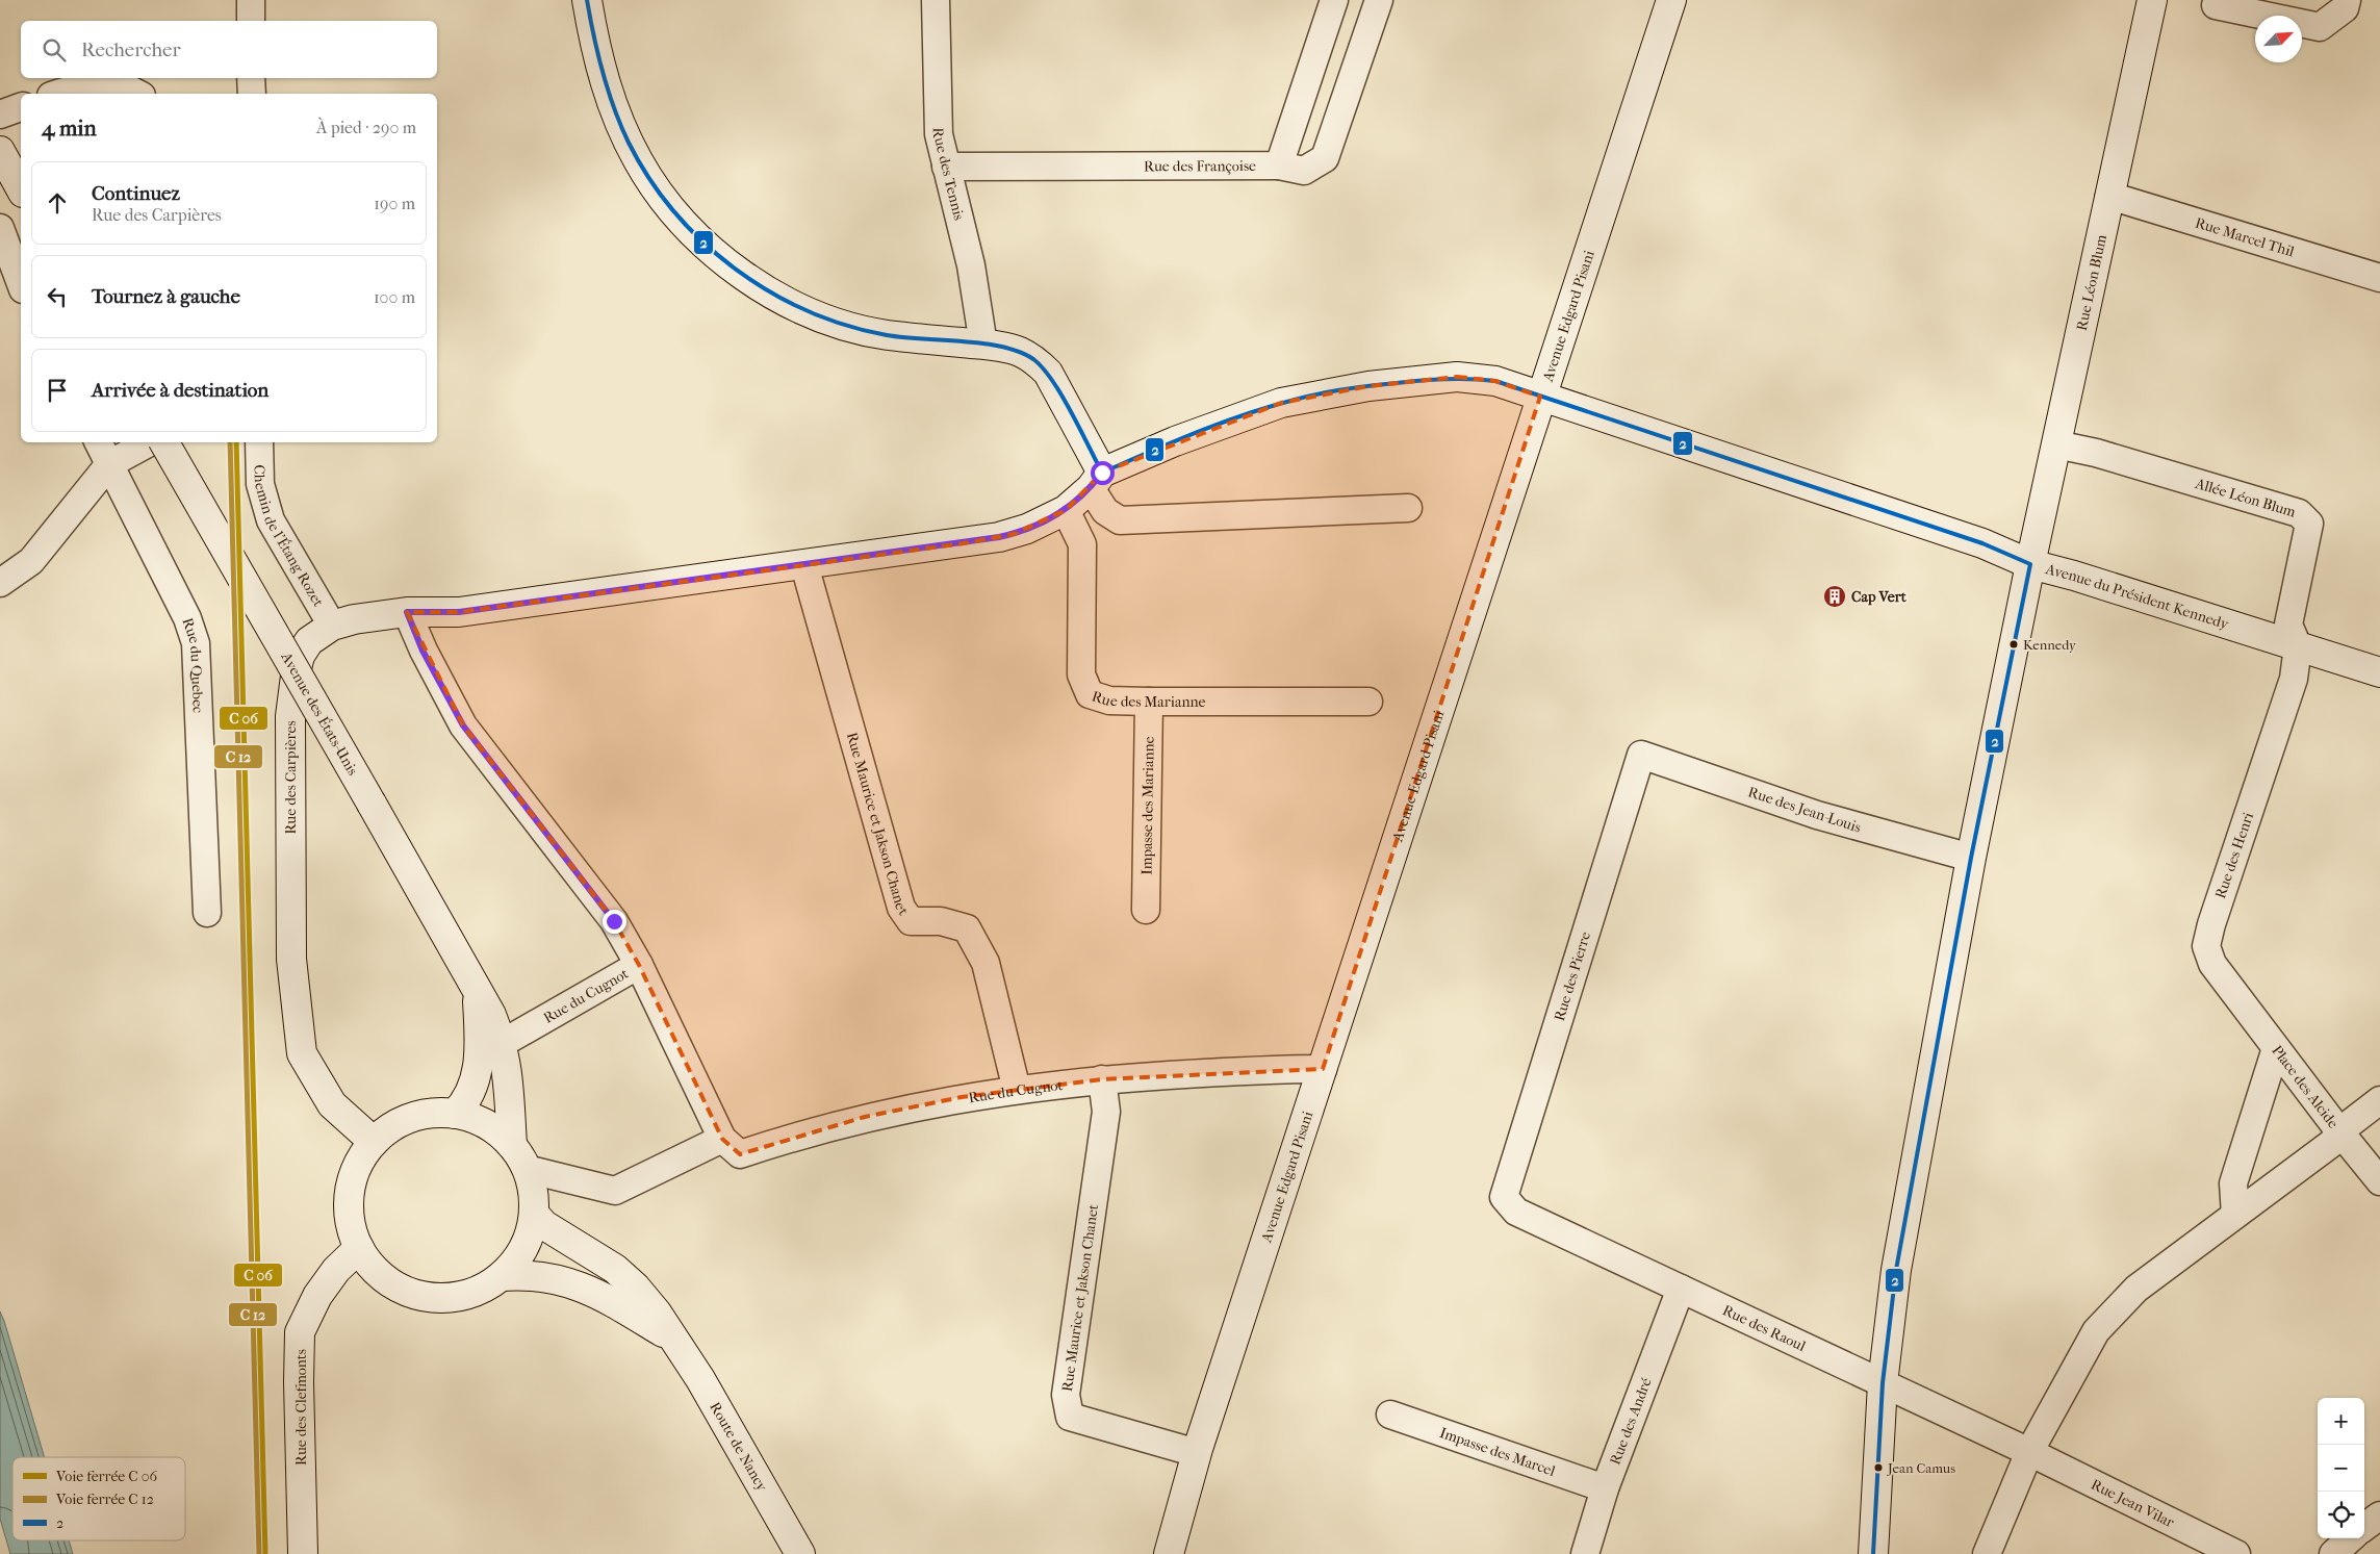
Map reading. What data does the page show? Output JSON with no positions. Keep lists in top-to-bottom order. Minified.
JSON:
{"streets":{"street":["Rue des Françoise","Rue des Tennis","Rue Marcel Thil","Rue Léon Blum","Avenue Edgard Pisani","Allée Léon Blum","Chemin de l'Étang Rozet","Avenue du Président Kennedy","Rue du Quebec","Rue des Marianne","Avenue des États-Unis","Rue des Carpières","Impasse des Marianne","Rue des Jean-Louis","Rue Maurice et Jakson Chanet","Rue des Henri","Rue des Pierre","Rue du Cugnot","Place des Alcide","Rue des Raoul","Rue des Clefmonts","Rue des André","Route de Nancy","Impasse des Marcel","Rue Jean Vilar"]},"crossings":[["Rue des Françoise","Rue des Tennis"],["Rue Marcel Thil","Rue Léon Blum"],["Rue Léon Blum","Allée Léon Blum"],["Rue Léon Blum","Avenue du Président Kennedy"],["Rue Léon Blum","Rue des Jean-Louis"],["Rue Léon Blum","Rue des Raoul"],["Avenue Edgard Pisani","Avenue du Président Kennedy"],["Avenue Edgard Pisani","Rue des Carpières"],["Avenue Edgard Pisani","Rue Maurice et Jakson Chanet"],["Avenue Edgard Pisani","Rue du Cugnot"],["Allée Léon Blum","Avenue du Président Kennedy"],["Allée Léon Blum","Rue des Henri"],["Chemin de l'Étang Rozet","Rue des Carpières"],["Avenue du Président Kennedy","Rue des Carpières"],["Avenue du Président Kennedy","Rue des Henri"],["Rue des Marianne","Rue des Carpières"],["Rue des Marianne","Impasse des Marianne"],["Avenue des États-Unis","Rue des Carpières"],["Avenue des États-Unis","Rue du Cugnot"],["Avenue des États-Unis","Rue des Clefmonts"],["Avenue des États-Unis","Route de Nancy"],["Rue des Carpières","Rue Maurice et Jakson Chanet"],["Rue des Carpières","Rue des Clefmonts"],["Rue des Carpières","Route de Nancy"],["Rue des Jean-Louis","Rue des Pierre"],["Rue Maurice et Jakson Chanet","Rue du Cugnot"],["Rue des Henri","Place des Alcide"],["Rue des Pierre","Rue des Raoul"],["Rue des Raoul","Rue des André"],["Rue des Raoul","Rue Jean Vilar"],["Rue des Clefmonts","Route de Nancy"],["Rue des André","Impasse des Marcel"]],"places":{"building":["Cap Vert"],"other":["Kennedy","Jean Camus"]},"lines":["transit line 2"],"legend":["Voie ferrée C 06","Voie ferrée C 12","2"],"north":"top right","page":{"search":"Rechercher","heading":["4 min","À pied · 290 m"],"list":[["Continuez","Rue des Carpières","190 m"],["Tournez à gauche","100 m"],"Arrivée à destination"],"map_buttons":["+","−"]}}
